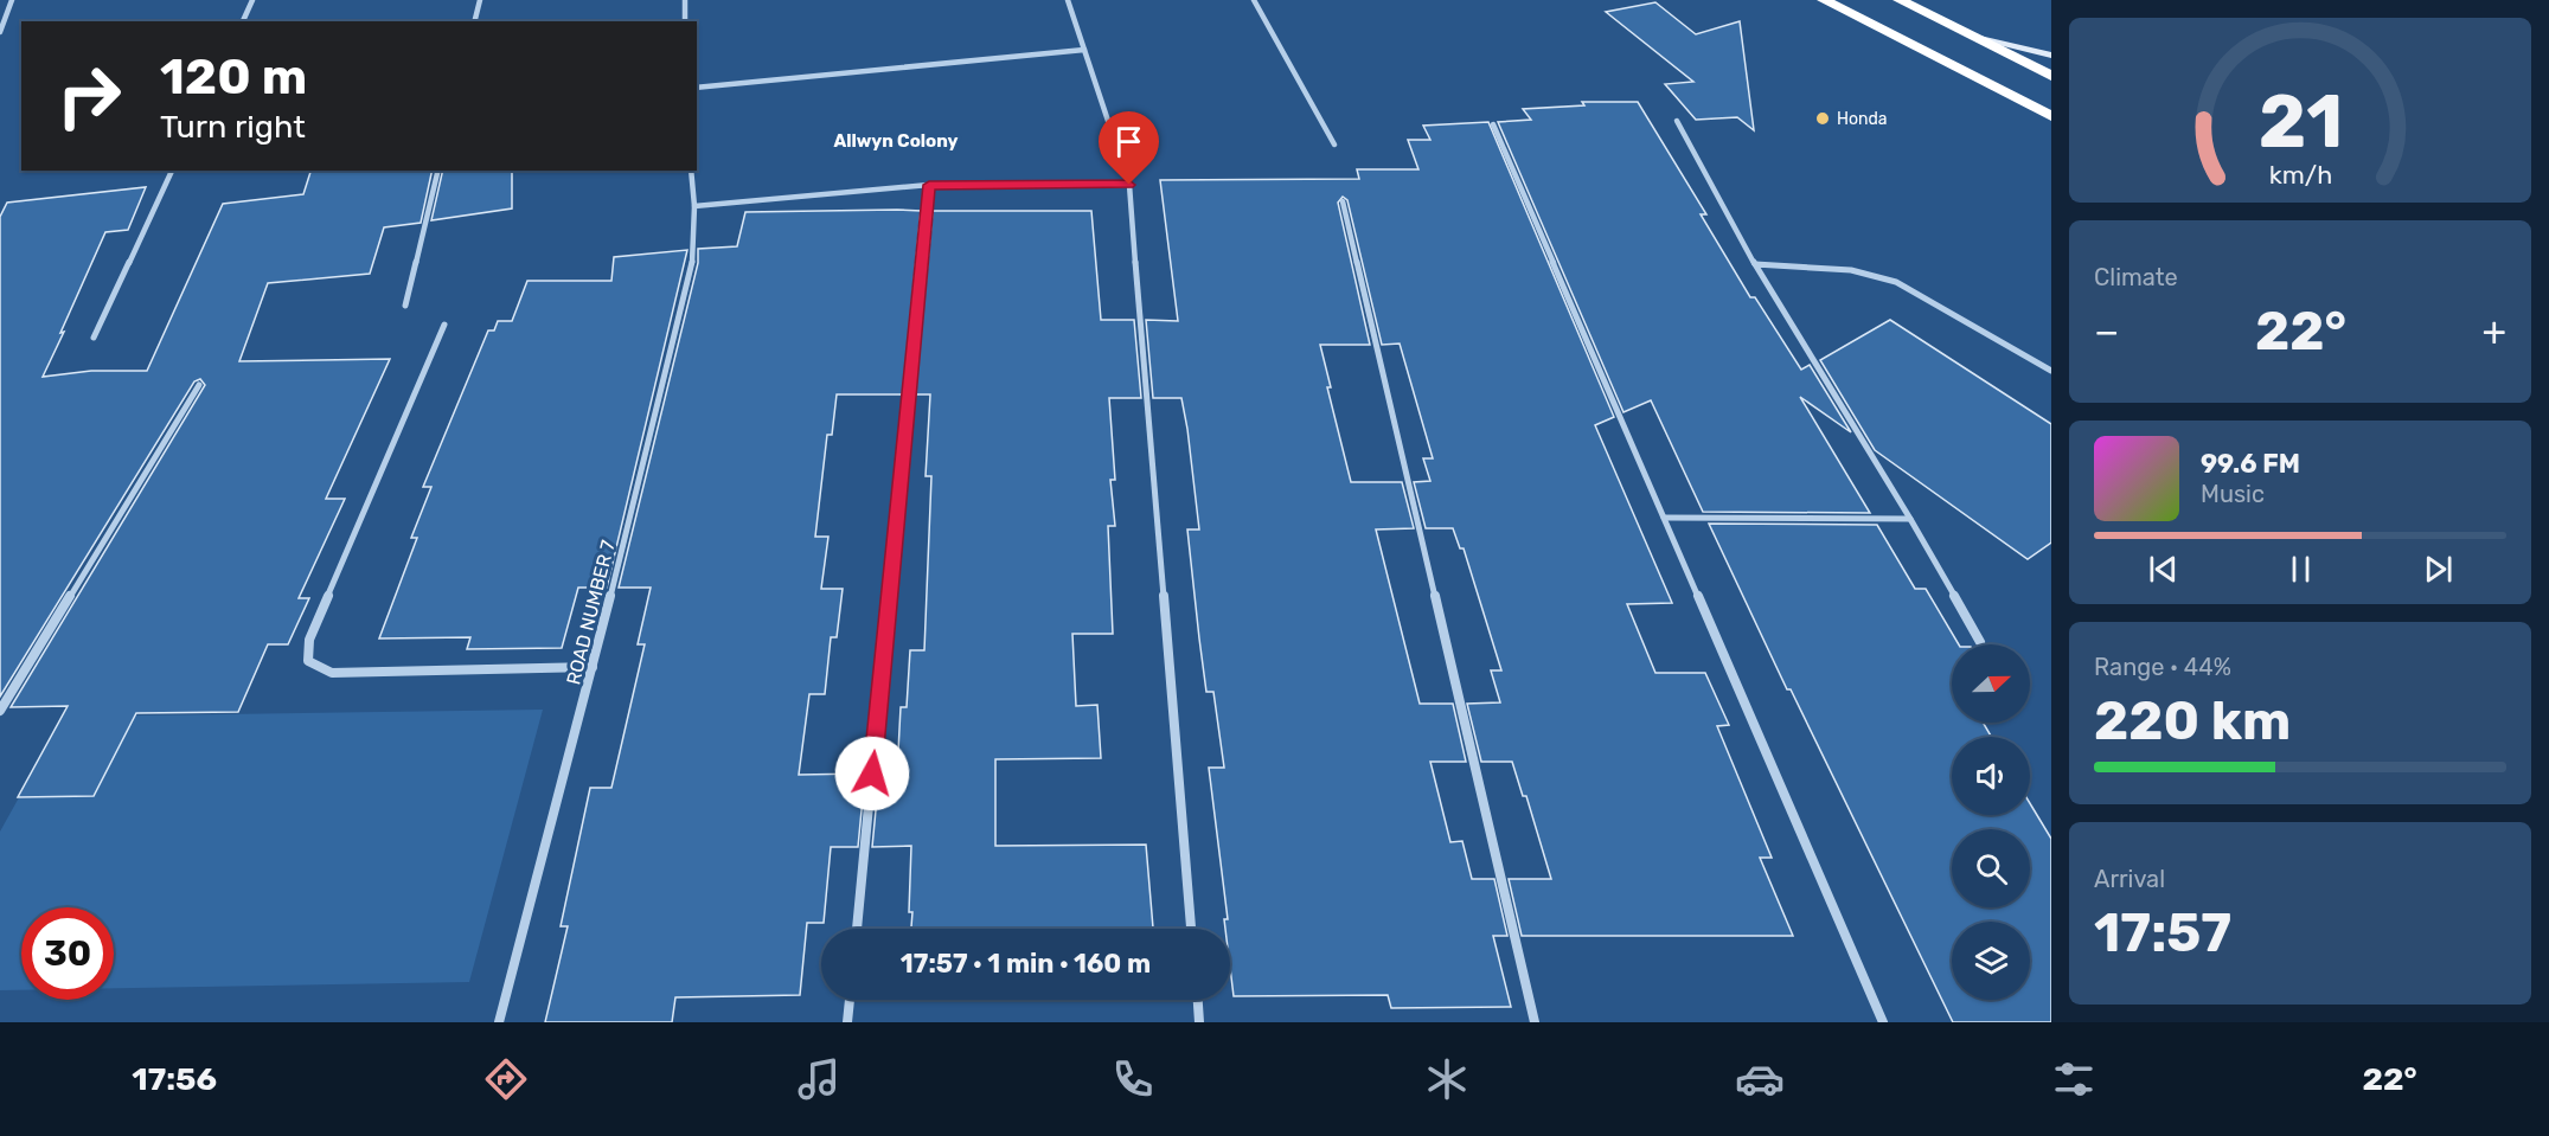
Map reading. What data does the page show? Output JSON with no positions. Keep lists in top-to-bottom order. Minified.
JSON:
{"streets":{"street":["ROAD NUMBER 7"]},"districts":["Allwyn Colony"],"places":["Honda"],"north":"right","page":{"turn":["120 m","Turn right"],"tile":["Climate",["Range · 44%","220 km"],["Arrival","17:57"]],"heat":["−","22°","+"],"song":["99.6 FM","Music"],"limit":"30","trip":"17:57 · 1 min · 160 m","tabs":["17:56","22°"],"gauge":["21","km/h"]}}
